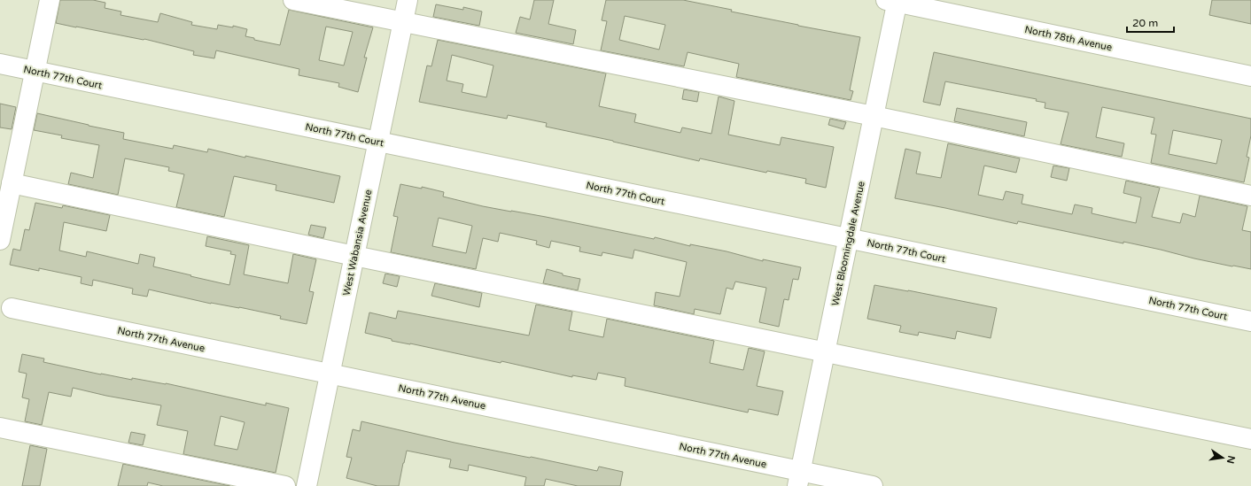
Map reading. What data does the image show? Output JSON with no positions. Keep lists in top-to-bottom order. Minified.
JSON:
{"streets":{"street":["North 78th Avenue","North 77th Court","West Wabansia Avenue","West Bloomingdale Avenue","North 77th Avenue"]},"crossings":[["North 78th Avenue","West Bloomingdale Avenue"],["North 77th Court","West Wabansia Avenue"],["North 77th Court","West Bloomingdale Avenue"],["West Wabansia Avenue","North 77th Avenue"],["West Bloomingdale Avenue","North 77th Avenue"]],"scale_bar":"20 m","north":"right"}
